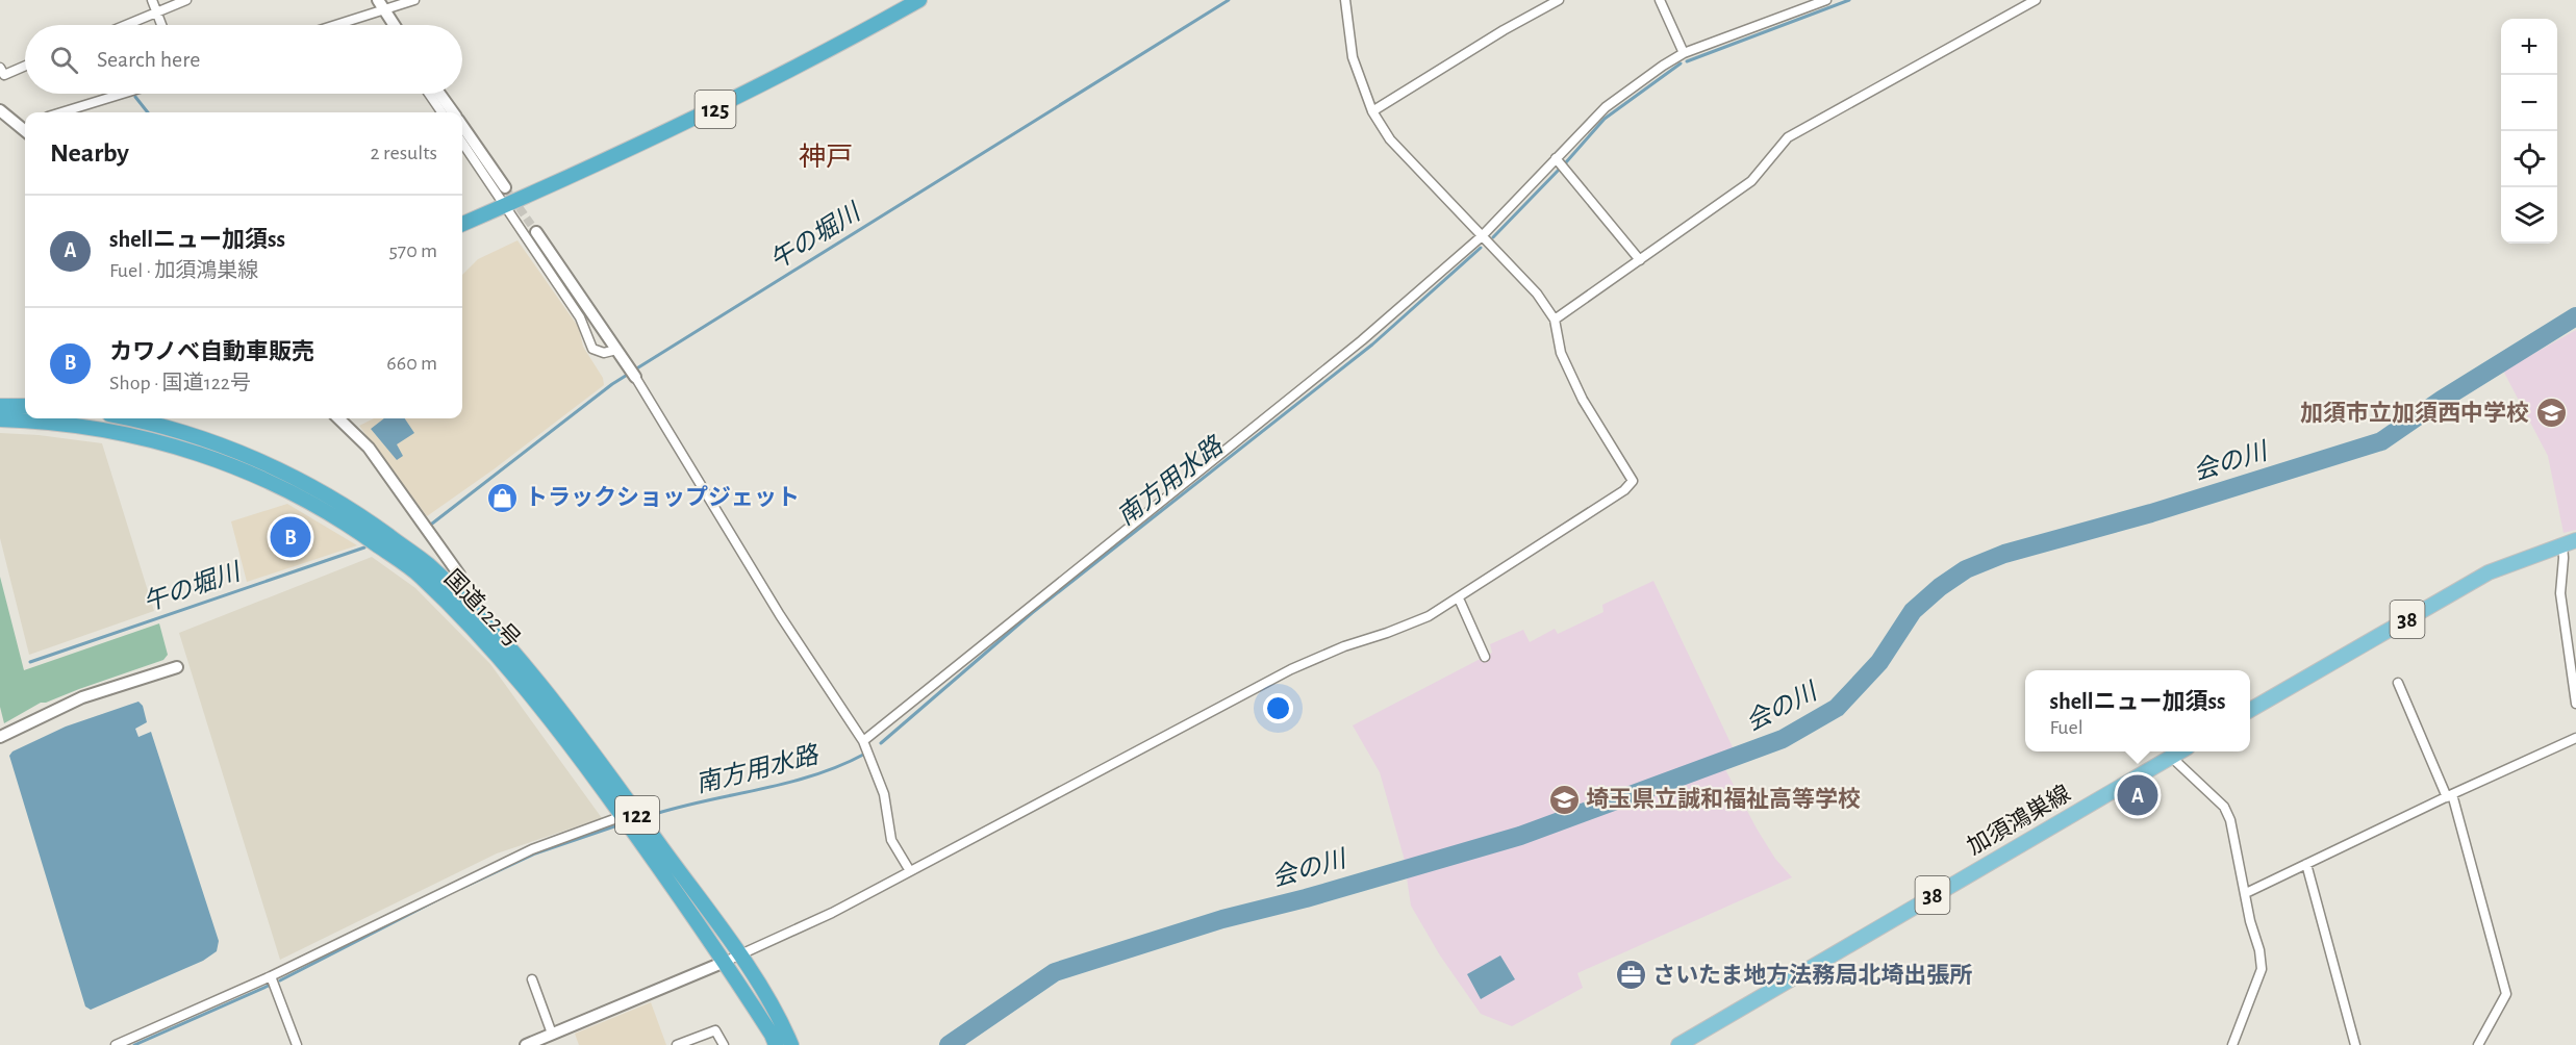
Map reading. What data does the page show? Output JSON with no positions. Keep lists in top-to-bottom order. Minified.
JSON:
{"streets":{"highway":["125","国道122号","122"],"main road":["38","加須鴻巣線"]},"districts":["神戸"],"water":["午の堀川","会の川","南方用水路"],"places":{"school or university":["加須市立加須西中学校","埼玉県立誠和福祉高等学校"],"shop":["トラックショップジェット"],"office":["さいたま地方法務局北埼出張所"]},"page":{"map_buttons":["+","−"],"search":"Search here","heading":["Nearby","2 results"],"list":[{"mark":"A","name":"shellニュー加須ss","note":"Fuel · 加須鴻巣線","value":"570 m"},{"mark":"B","name":"カワノベ自動車販売","note":"Shop · 国道122号","value":"660 m"}],"pins":["B","A"],"popup":["shellニュー加須ss","Fuel"]}}
